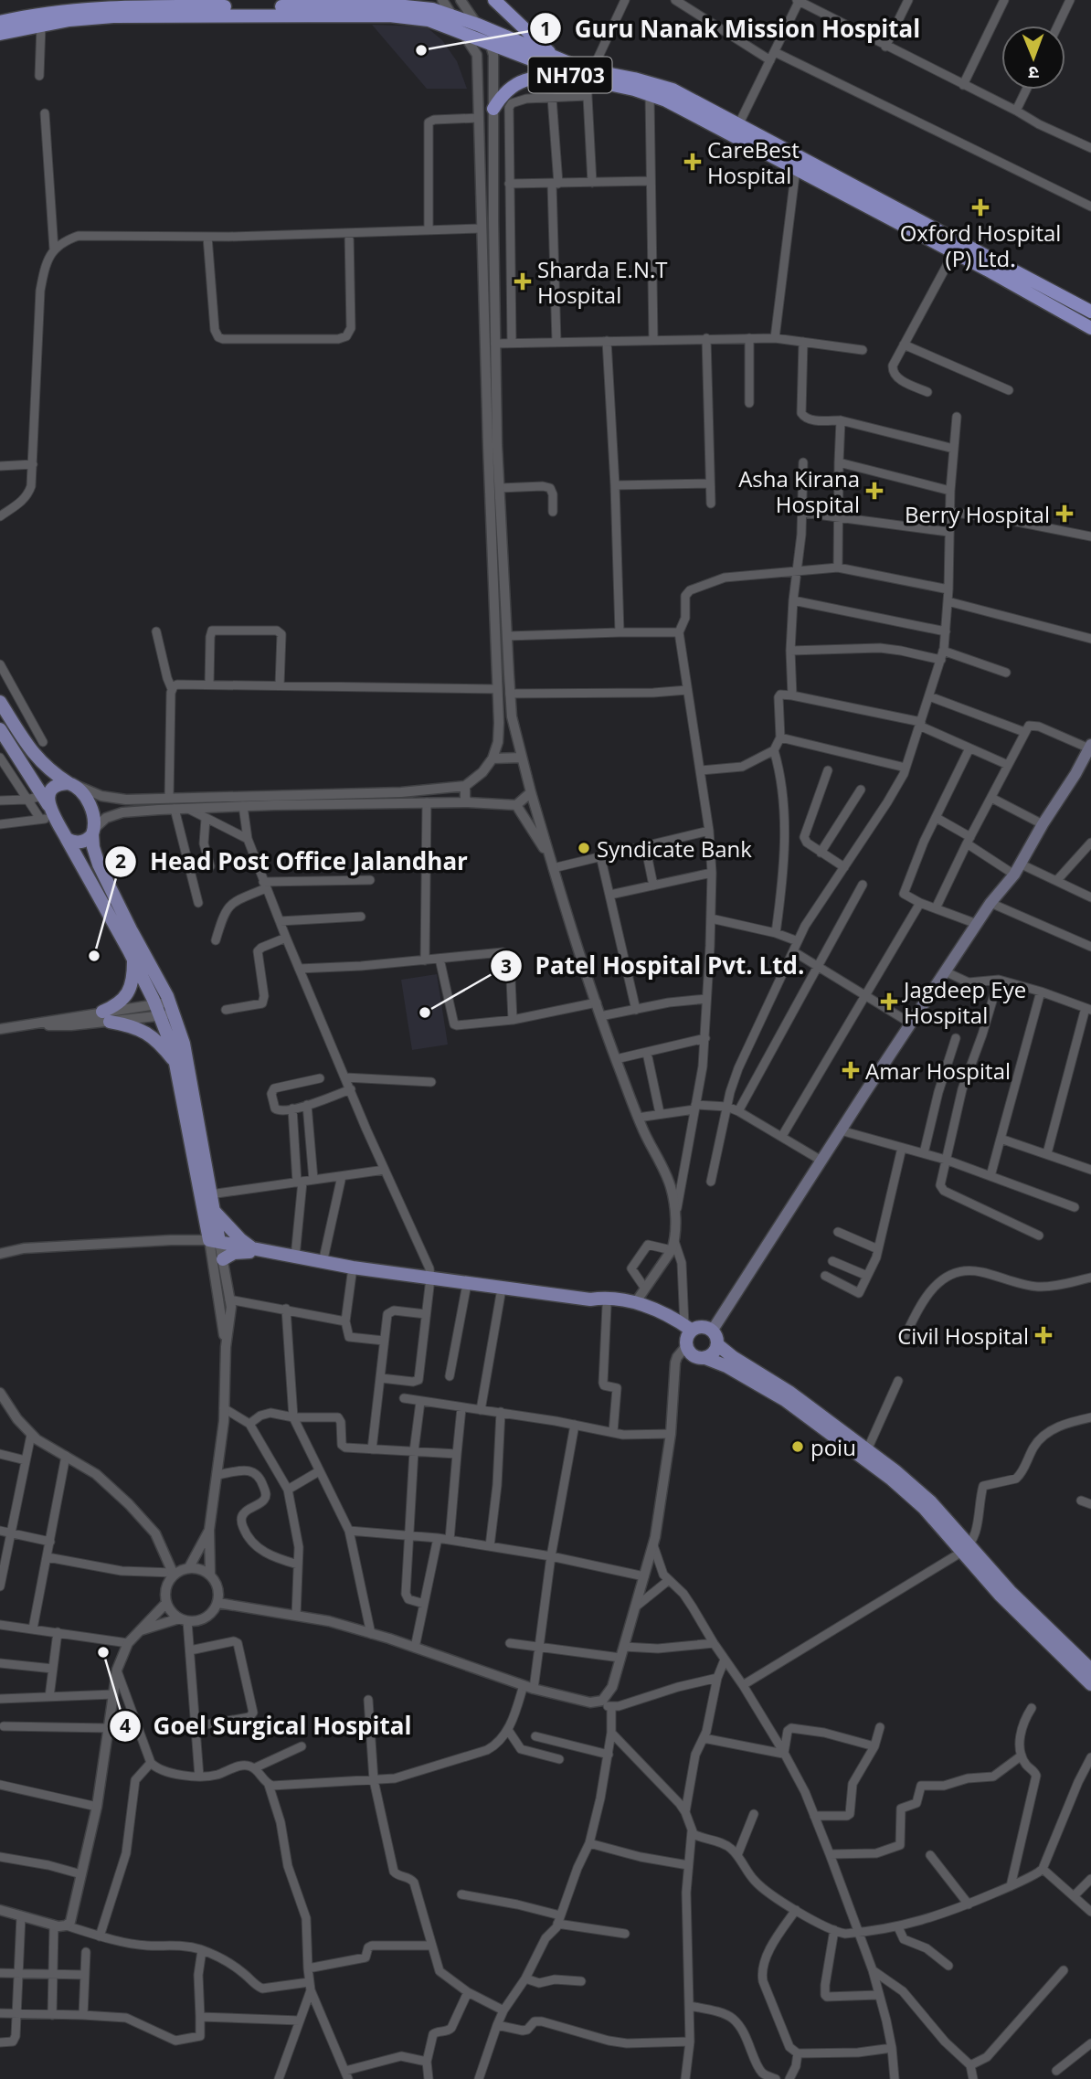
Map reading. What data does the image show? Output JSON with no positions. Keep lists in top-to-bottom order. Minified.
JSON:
{"streets":{"highway":["NH703"]},"places":{"other":["Guru Nanak Mission Hospital","Syndicate Bank","Head Post Office Jalandhar","Patel Hospital Pvt. Ltd.","poiu","Goel Surgical Hospital"],"health":["CareBest Hospital","Oxford Hospital (P) Ltd.","Sharda E.N.T Hospital","Asha Kirana Hospital","Berry Hospital","Jagdeep Eye Hospital","Amar Hospital","Civil Hospital"]},"north":"bottom"}
